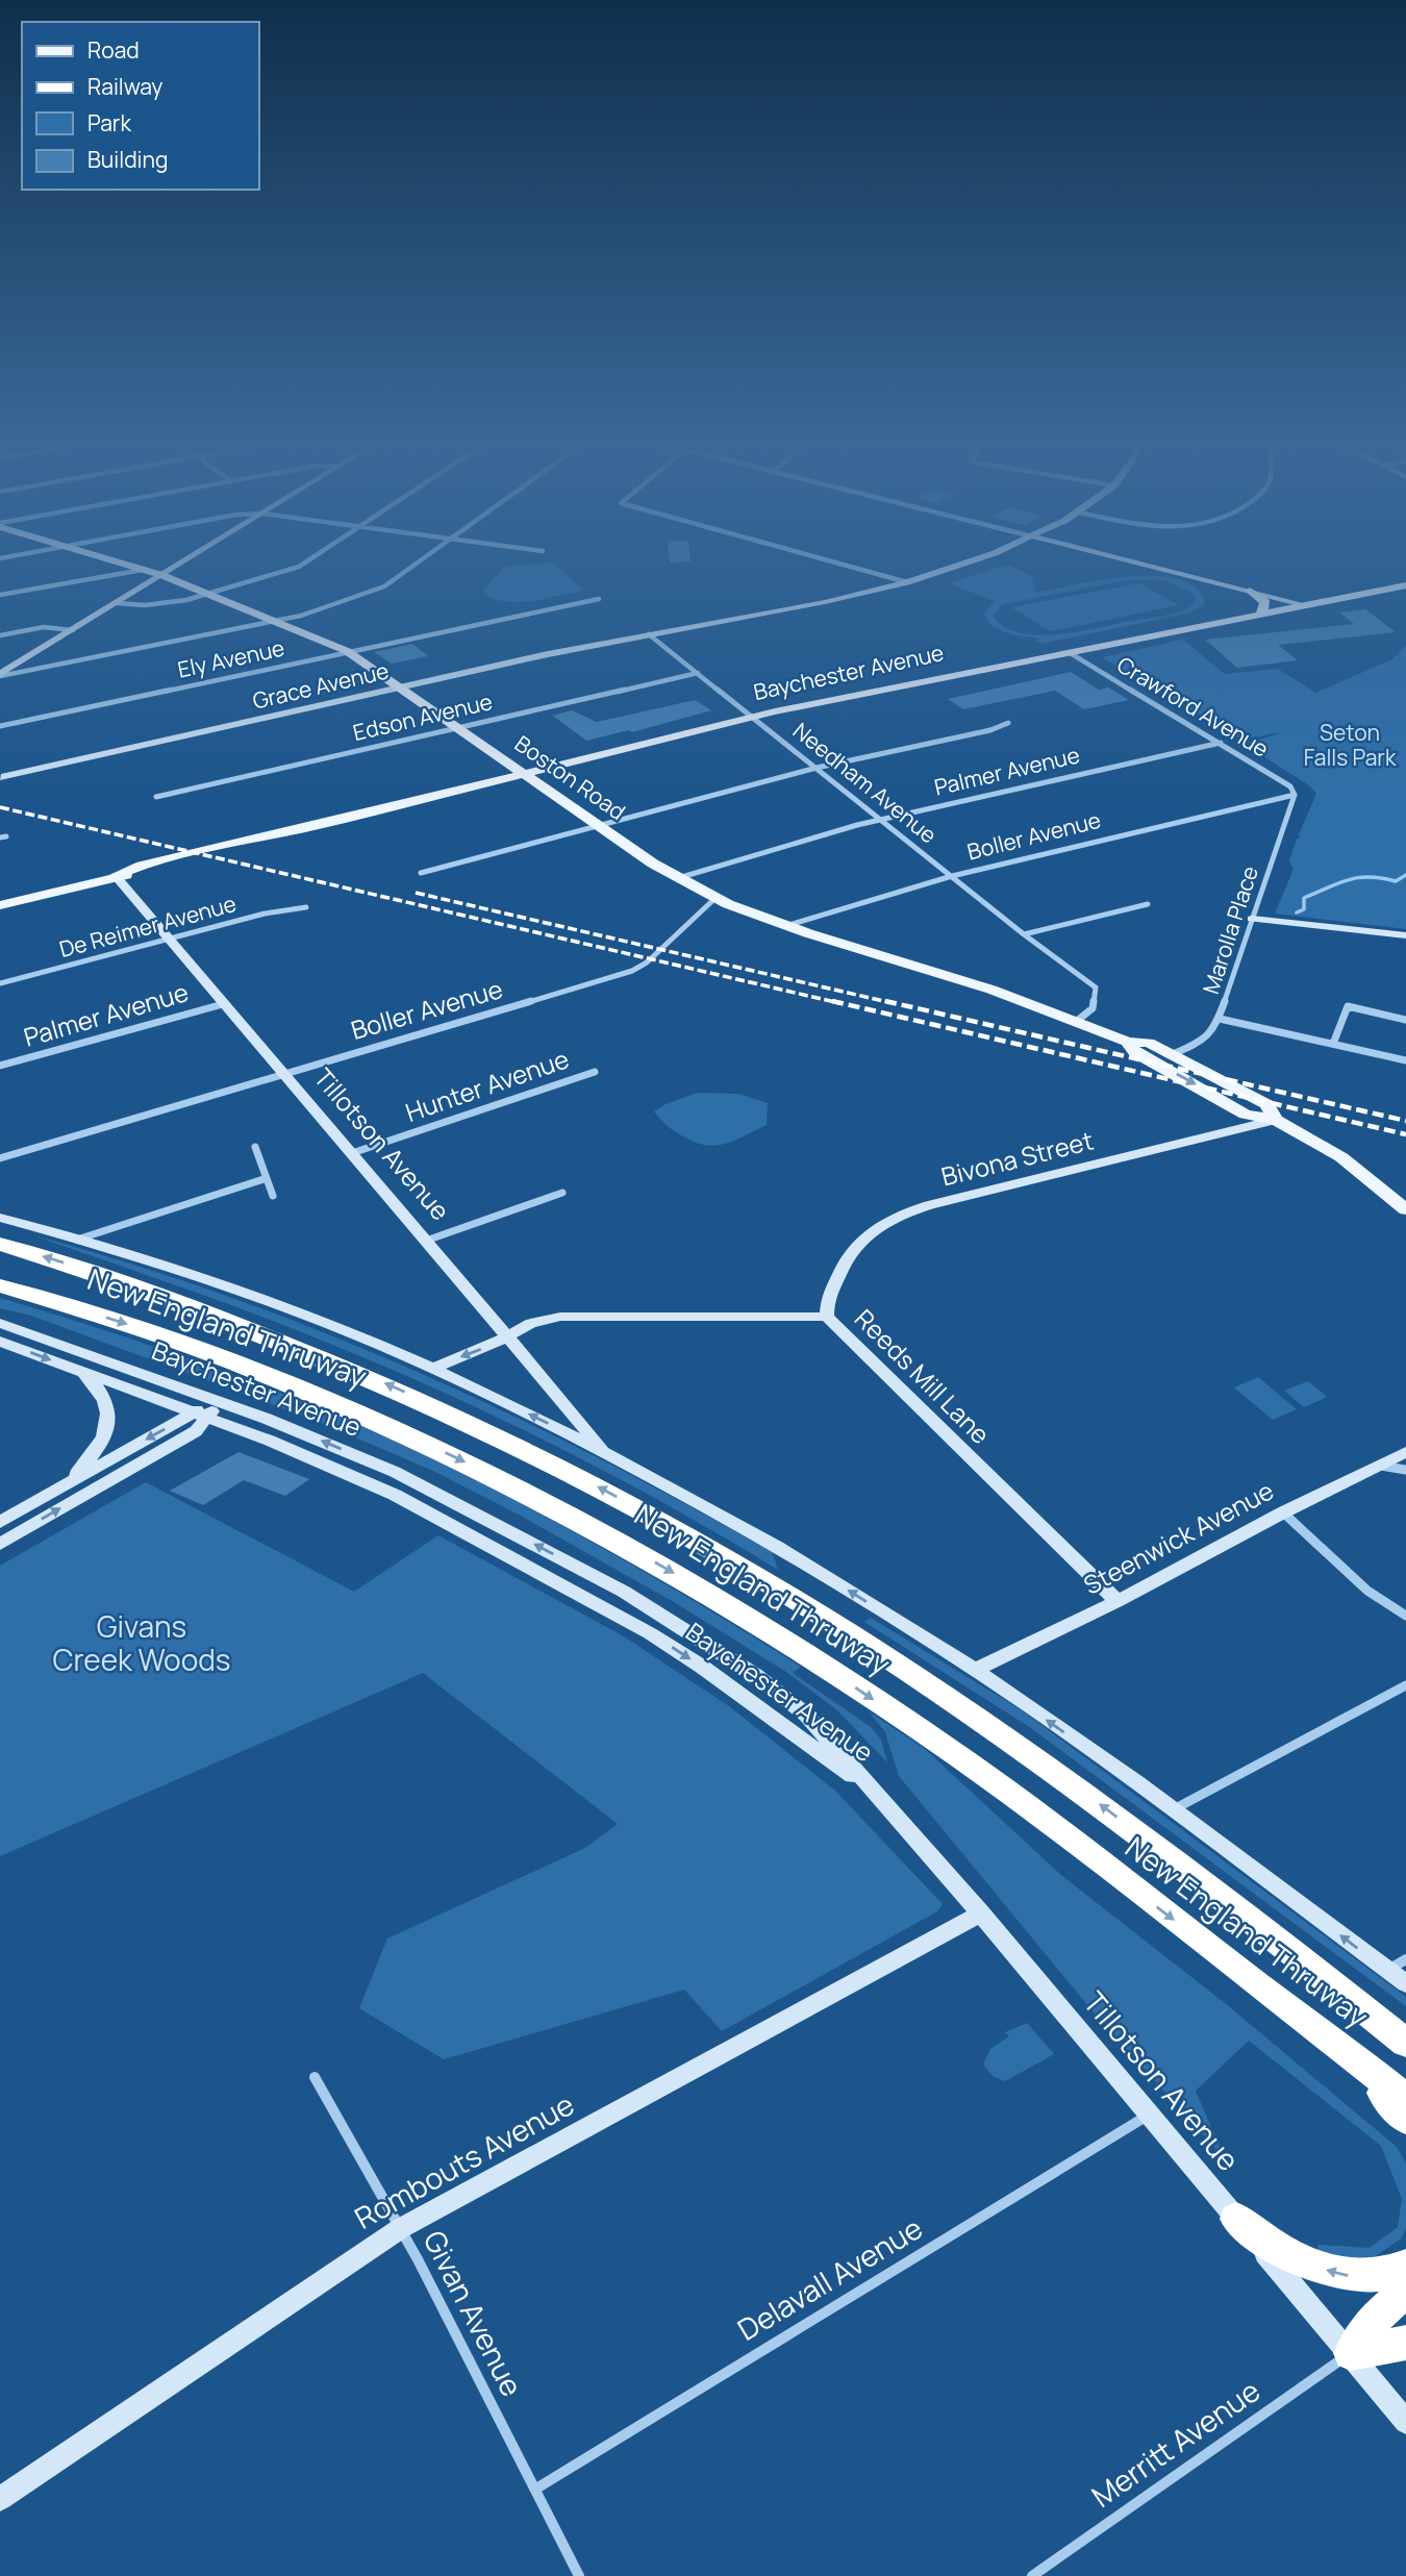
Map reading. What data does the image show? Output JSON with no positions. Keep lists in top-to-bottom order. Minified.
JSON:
{"streets":{"highway":["New England Thruway"],"main road":["Baychester Avenue","Boston Road"],"street":["Ely Avenue","Grace Avenue","Crawford Avenue","Edson Avenue","Palmer Avenue","Needham Avenue","Boller Avenue","De Reimer Avenue","Marolla Place","Hunter Avenue","Tillotson Avenue","Bivona Street","Reeds Mill Lane","Steenwick Avenue","Rombouts Avenue","Delavall Avenue","Givan Avenue","Merritt Avenue"]},"crossings":[["Ely Avenue","Boston Road"],["Baychester Avenue","Crawford Avenue"],["Baychester Avenue","Boston Road"],["Baychester Avenue","Needham Avenue"],["Baychester Avenue","Tillotson Avenue"],["Grace Avenue","Boston Road"],["Grace Avenue","Needham Avenue"],["Crawford Avenue","Palmer Avenue"],["Crawford Avenue","Boller Avenue"],["Crawford Avenue","Marolla Place"],["Edson Avenue","Boston Road"],["Edson Avenue","Needham Avenue"],["Palmer Avenue","Boston Road"],["Palmer Avenue","Needham Avenue"],["Palmer Avenue","Tillotson Avenue"],["Boston Road","Needham Avenue"],["Boston Road","Boller Avenue"],["Boston Road","Marolla Place"],["Boston Road","Bivona Street"],["Needham Avenue","Boller Avenue"],["Boller Avenue","Marolla Place"],["Boller Avenue","Tillotson Avenue"],["De Reimer Avenue","Tillotson Avenue"],["Hunter Avenue","Tillotson Avenue"],["Tillotson Avenue","New England Thruway"],["Tillotson Avenue","Reeds Mill Lane"],["Tillotson Avenue","Rombouts Avenue"],["Tillotson Avenue","Delavall Avenue"],["Tillotson Avenue","Merritt Avenue"],["Bivona Street","Reeds Mill Lane"],["New England Thruway","Reeds Mill Lane"],["New England Thruway","Steenwick Avenue"],["Reeds Mill Lane","Steenwick Avenue"],["Rombouts Avenue","Givan Avenue"],["Delavall Avenue","Givan Avenue"]],"parks":["Seton Falls Park","Givans Creek Woods"],"legend":["Road","Railway","Park","Building"]}
